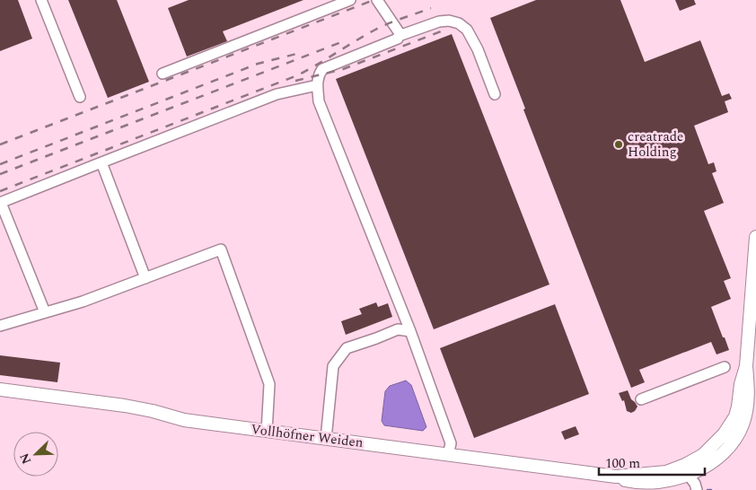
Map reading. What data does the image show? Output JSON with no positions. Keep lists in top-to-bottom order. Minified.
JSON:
{"streets":{"main road":["Vollhöfner Weiden"]},"places":["creatrade Holding"],"scale_bar":"100 m","north":"bottom left"}
